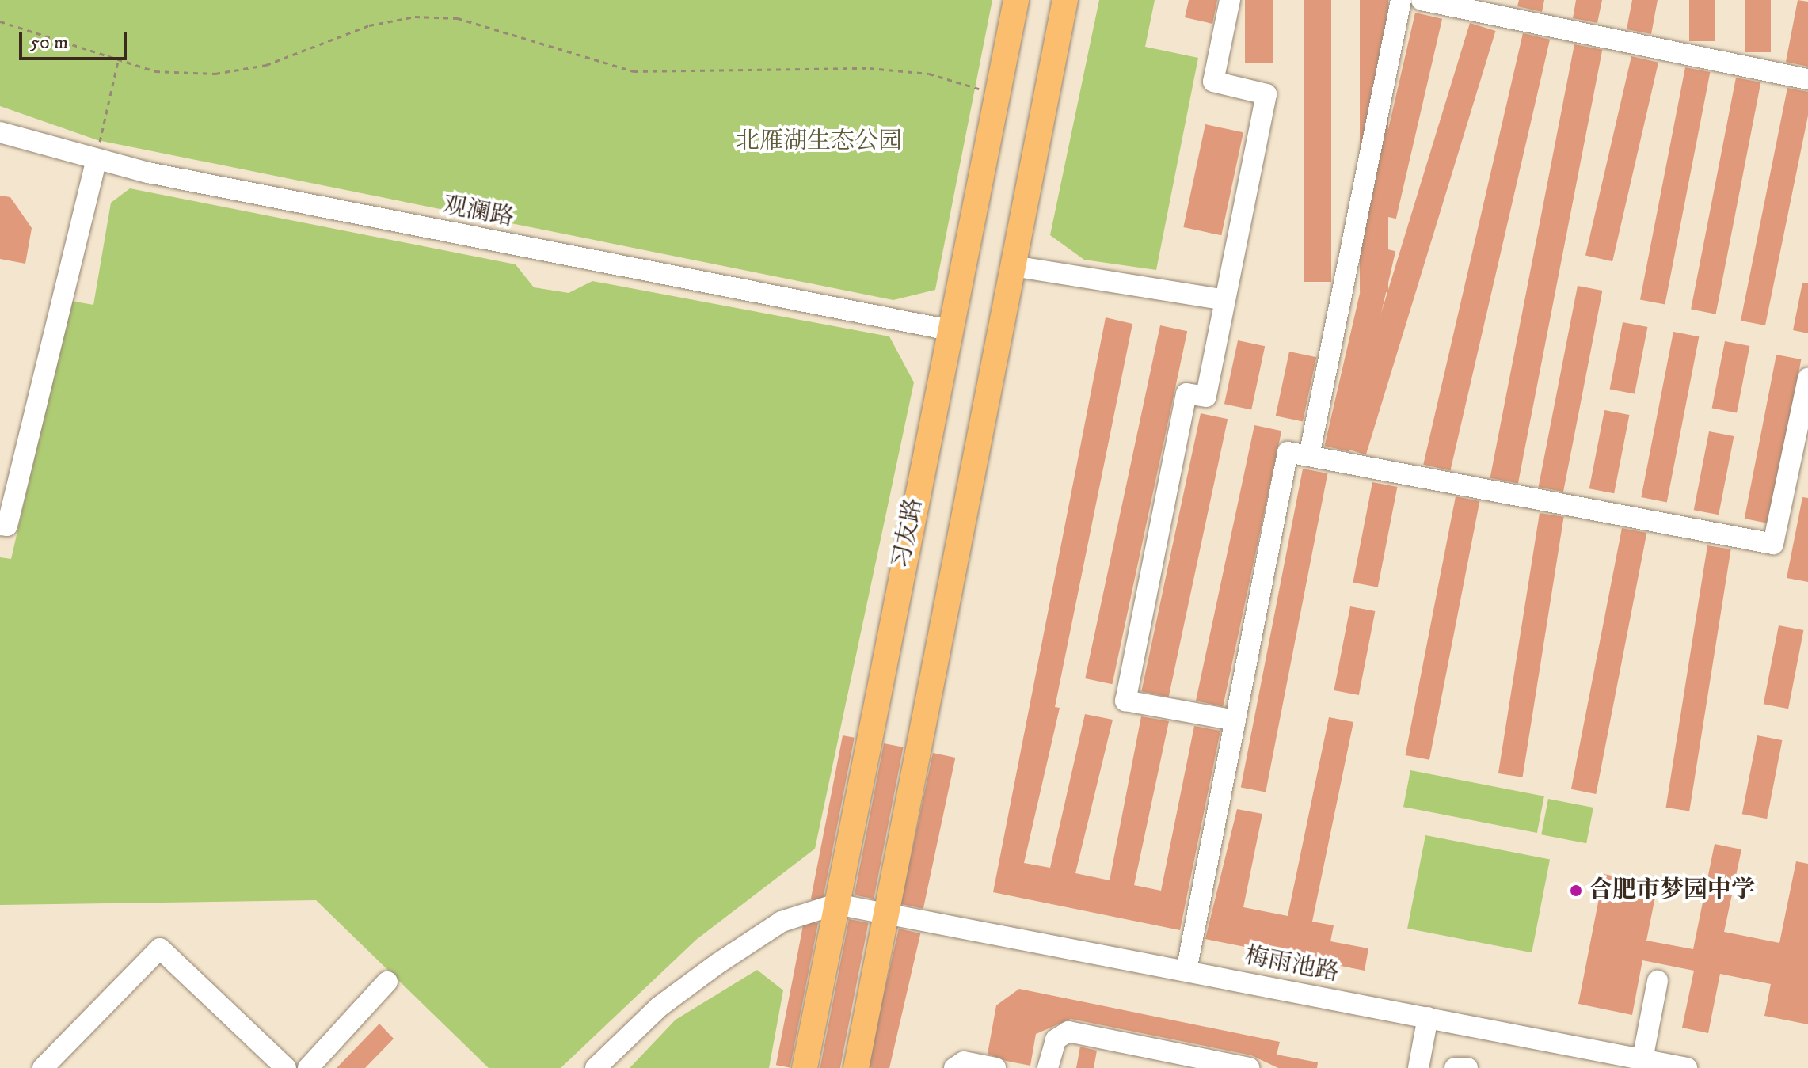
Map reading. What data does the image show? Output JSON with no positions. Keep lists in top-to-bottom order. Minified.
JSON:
{"streets":{"main road":["习友路"],"street":["观澜路","梅雨池路"]},"crossings":[["观澜路","习友路"],["习友路","梅雨池路"]],"parks":["北雁湖生态公园"],"places":["合肥市梦园中学"],"scale_bar":"50 m"}
